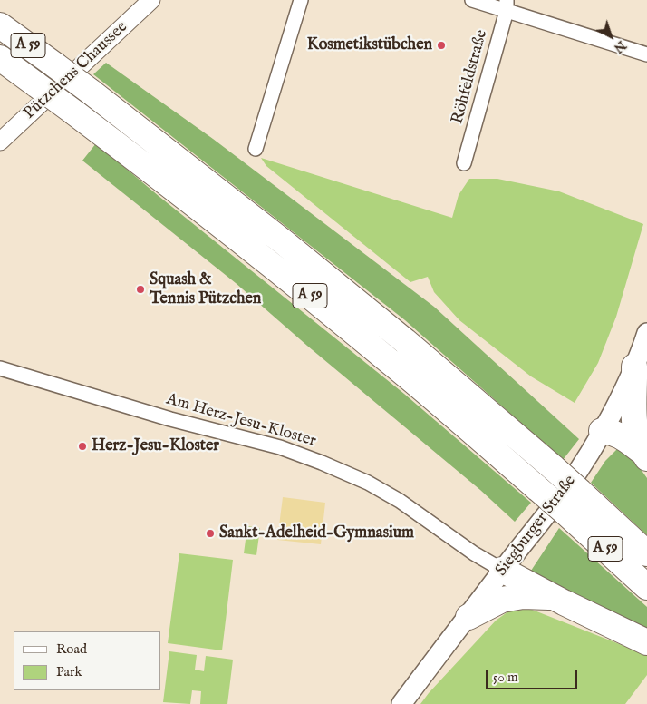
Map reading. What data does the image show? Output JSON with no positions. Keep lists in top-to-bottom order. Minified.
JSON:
{"streets":{"highway":["A 59"],"main road":["Siegburger Straße"],"street":["Pützchens Chaussee","Röhfeldstraße","Am Herz-Jesu-Kloster"]},"crossings":[["Am Herz-Jesu-Kloster","Siegburger Straße"]],"places":["Kosmetikstübchen","Squash & Tennis Pützchen","Herz-Jesu-Kloster","Sankt-Adelheid-Gymnasium"],"legend":["Road","Park"],"scale_bar":"50 m","north":"bottom right"}
